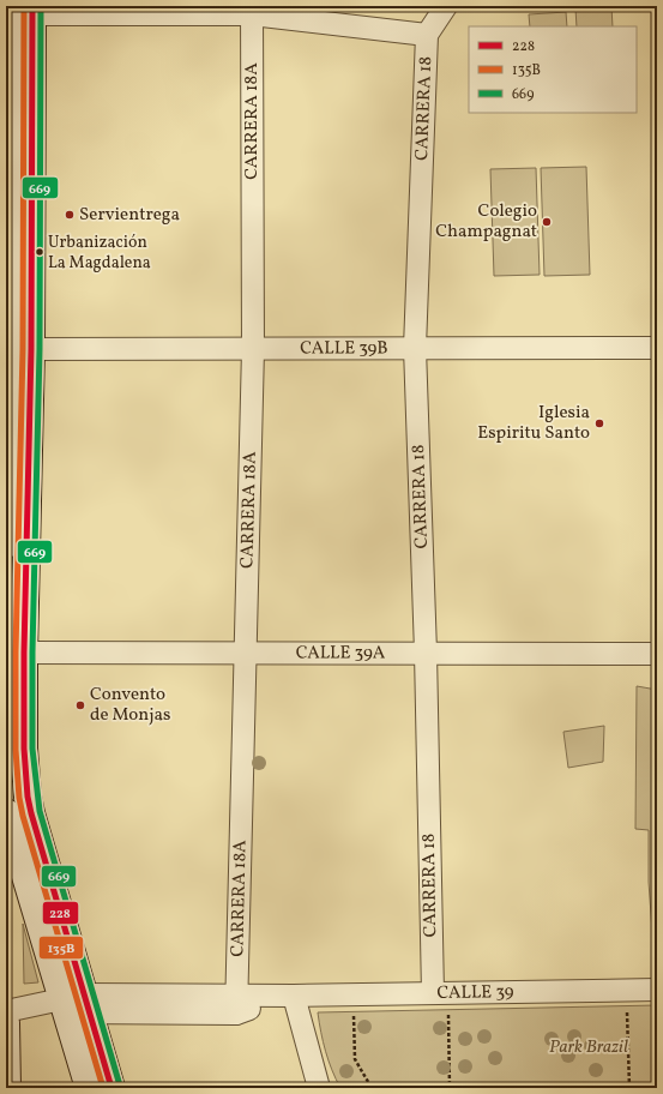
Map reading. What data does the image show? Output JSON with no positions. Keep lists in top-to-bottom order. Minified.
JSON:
{"streets":{"street":["CARRERA 18","CARRERA 18A","CALLE 39B","CALLE 39A","CALLE 39"]},"crossings":[["CARRERA 18","CALLE 39B"],["CARRERA 18","CALLE 39A"],["CARRERA 18","CALLE 39"],["CARRERA 18A","CALLE 39B"],["CARRERA 18A","CALLE 39A"],["CARRERA 18A","CALLE 39"]],"parks":["Park Brazil"],"places":["Servientrega","Colegio Champagnat","Urbanización La Magdalena","Iglesia Espiritu Santo","Convento de Monjas"],"lines":["transit line 228","transit line 135B","transit line 669"],"legend":["228","135B","669"]}
